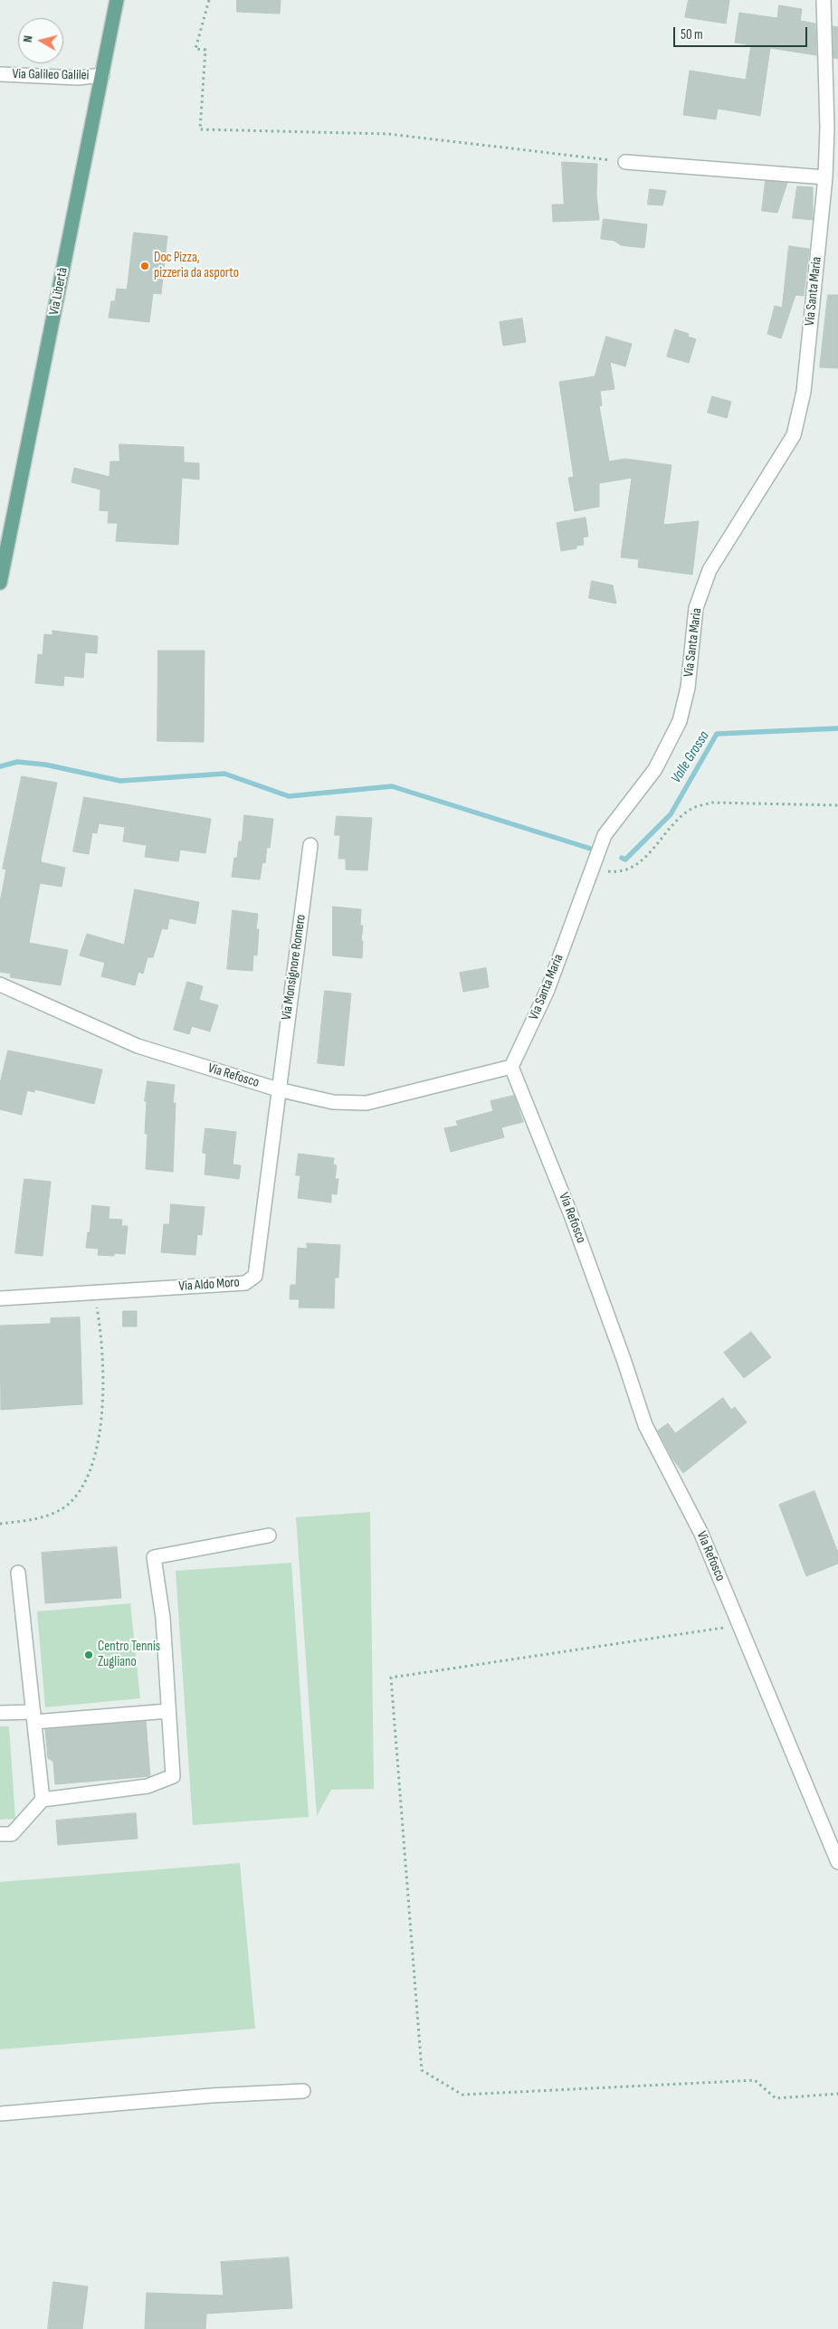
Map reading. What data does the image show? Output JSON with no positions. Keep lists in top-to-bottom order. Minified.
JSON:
{"streets":{"main road":["Via Libertà"],"street":["Via Galileo Galilei","Via Santa Maria","Via Monsignore Romero","Via Refosco","Via Aldo Moro"]},"crossings":[["Via Galileo Galilei","Via Libertà"],["Via Santa Maria","Via Refosco"],["Via Monsignore Romero","Via Refosco"],["Via Monsignore Romero","Via Aldo Moro"],["Via Refosco","Via Aldo Moro"]],"water":["Valle Grossa"],"places":["Doc Pizza, pizzeria da asporto","Centro Tennis Zugliano"],"scale_bar":"50 m","north":"left"}
